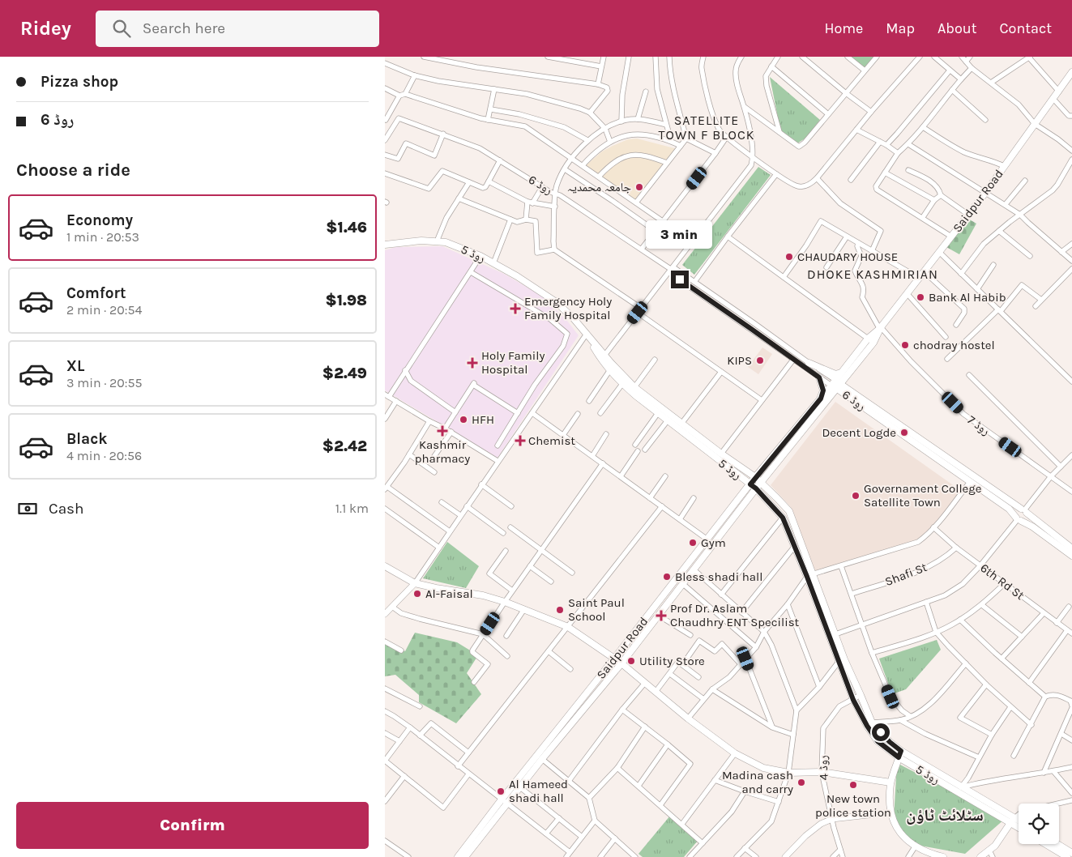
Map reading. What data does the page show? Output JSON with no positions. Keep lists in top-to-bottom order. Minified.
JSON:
{"streets":{"main road":["روڈ 6","Saidpur Road","روڈ 5"],"street":["روڈ 7","Shafi St","6th Rd St","روڈ 4"]},"crossings":[["روڈ 6","Saidpur Road"],["Saidpur Road","روڈ 5"],["Saidpur Road","روڈ 7"],["روڈ 5","روڈ 4"],["Shafi St","6th Rd St"]],"districts":["SATELLITE TOWN F BLOCK","DHOKE KASHMIRIAN","سٹلائٹ ٹاؤن"],"places":{"other":["جامعہ محمدیہ","CHAUDARY HOUSE","Bank Al Habib","chodray hostel","KIPS","HFH","Decent Logde","Governament College Satellite Town","Gym","Bless shadi hall","Al-Faisal","Saint Paul School","Utility Store","Madina cash and carry","New town police station","Al Hameed shadi hall"],"health":["Emergency Holy Family Hospital","Holy Family Hospital","Kashmir pharmacy","Chemist","Prof Dr. Aslam Chaudhry ENT Specilist"]},"page":{"header":"Ridey","search":"Search here","nav":["Home","Map","About","Contact"],"banner":["Pizza shop","روڈ 6"],"heading":"Choose a ride","list":[{"name":"Economy","note":"1 min · 20:53","value":"$1.46"},{"name":"Comfort","note":"2 min · 20:54","value":"$1.98"},{"name":"XL","note":"3 min · 20:55","value":"$2.49"},{"name":"Black","note":"4 min · 20:56","value":"$2.42"}],"bubble":"3 min","pay":["Cash","1.1 km"],"buttons":"Confirm"}}
